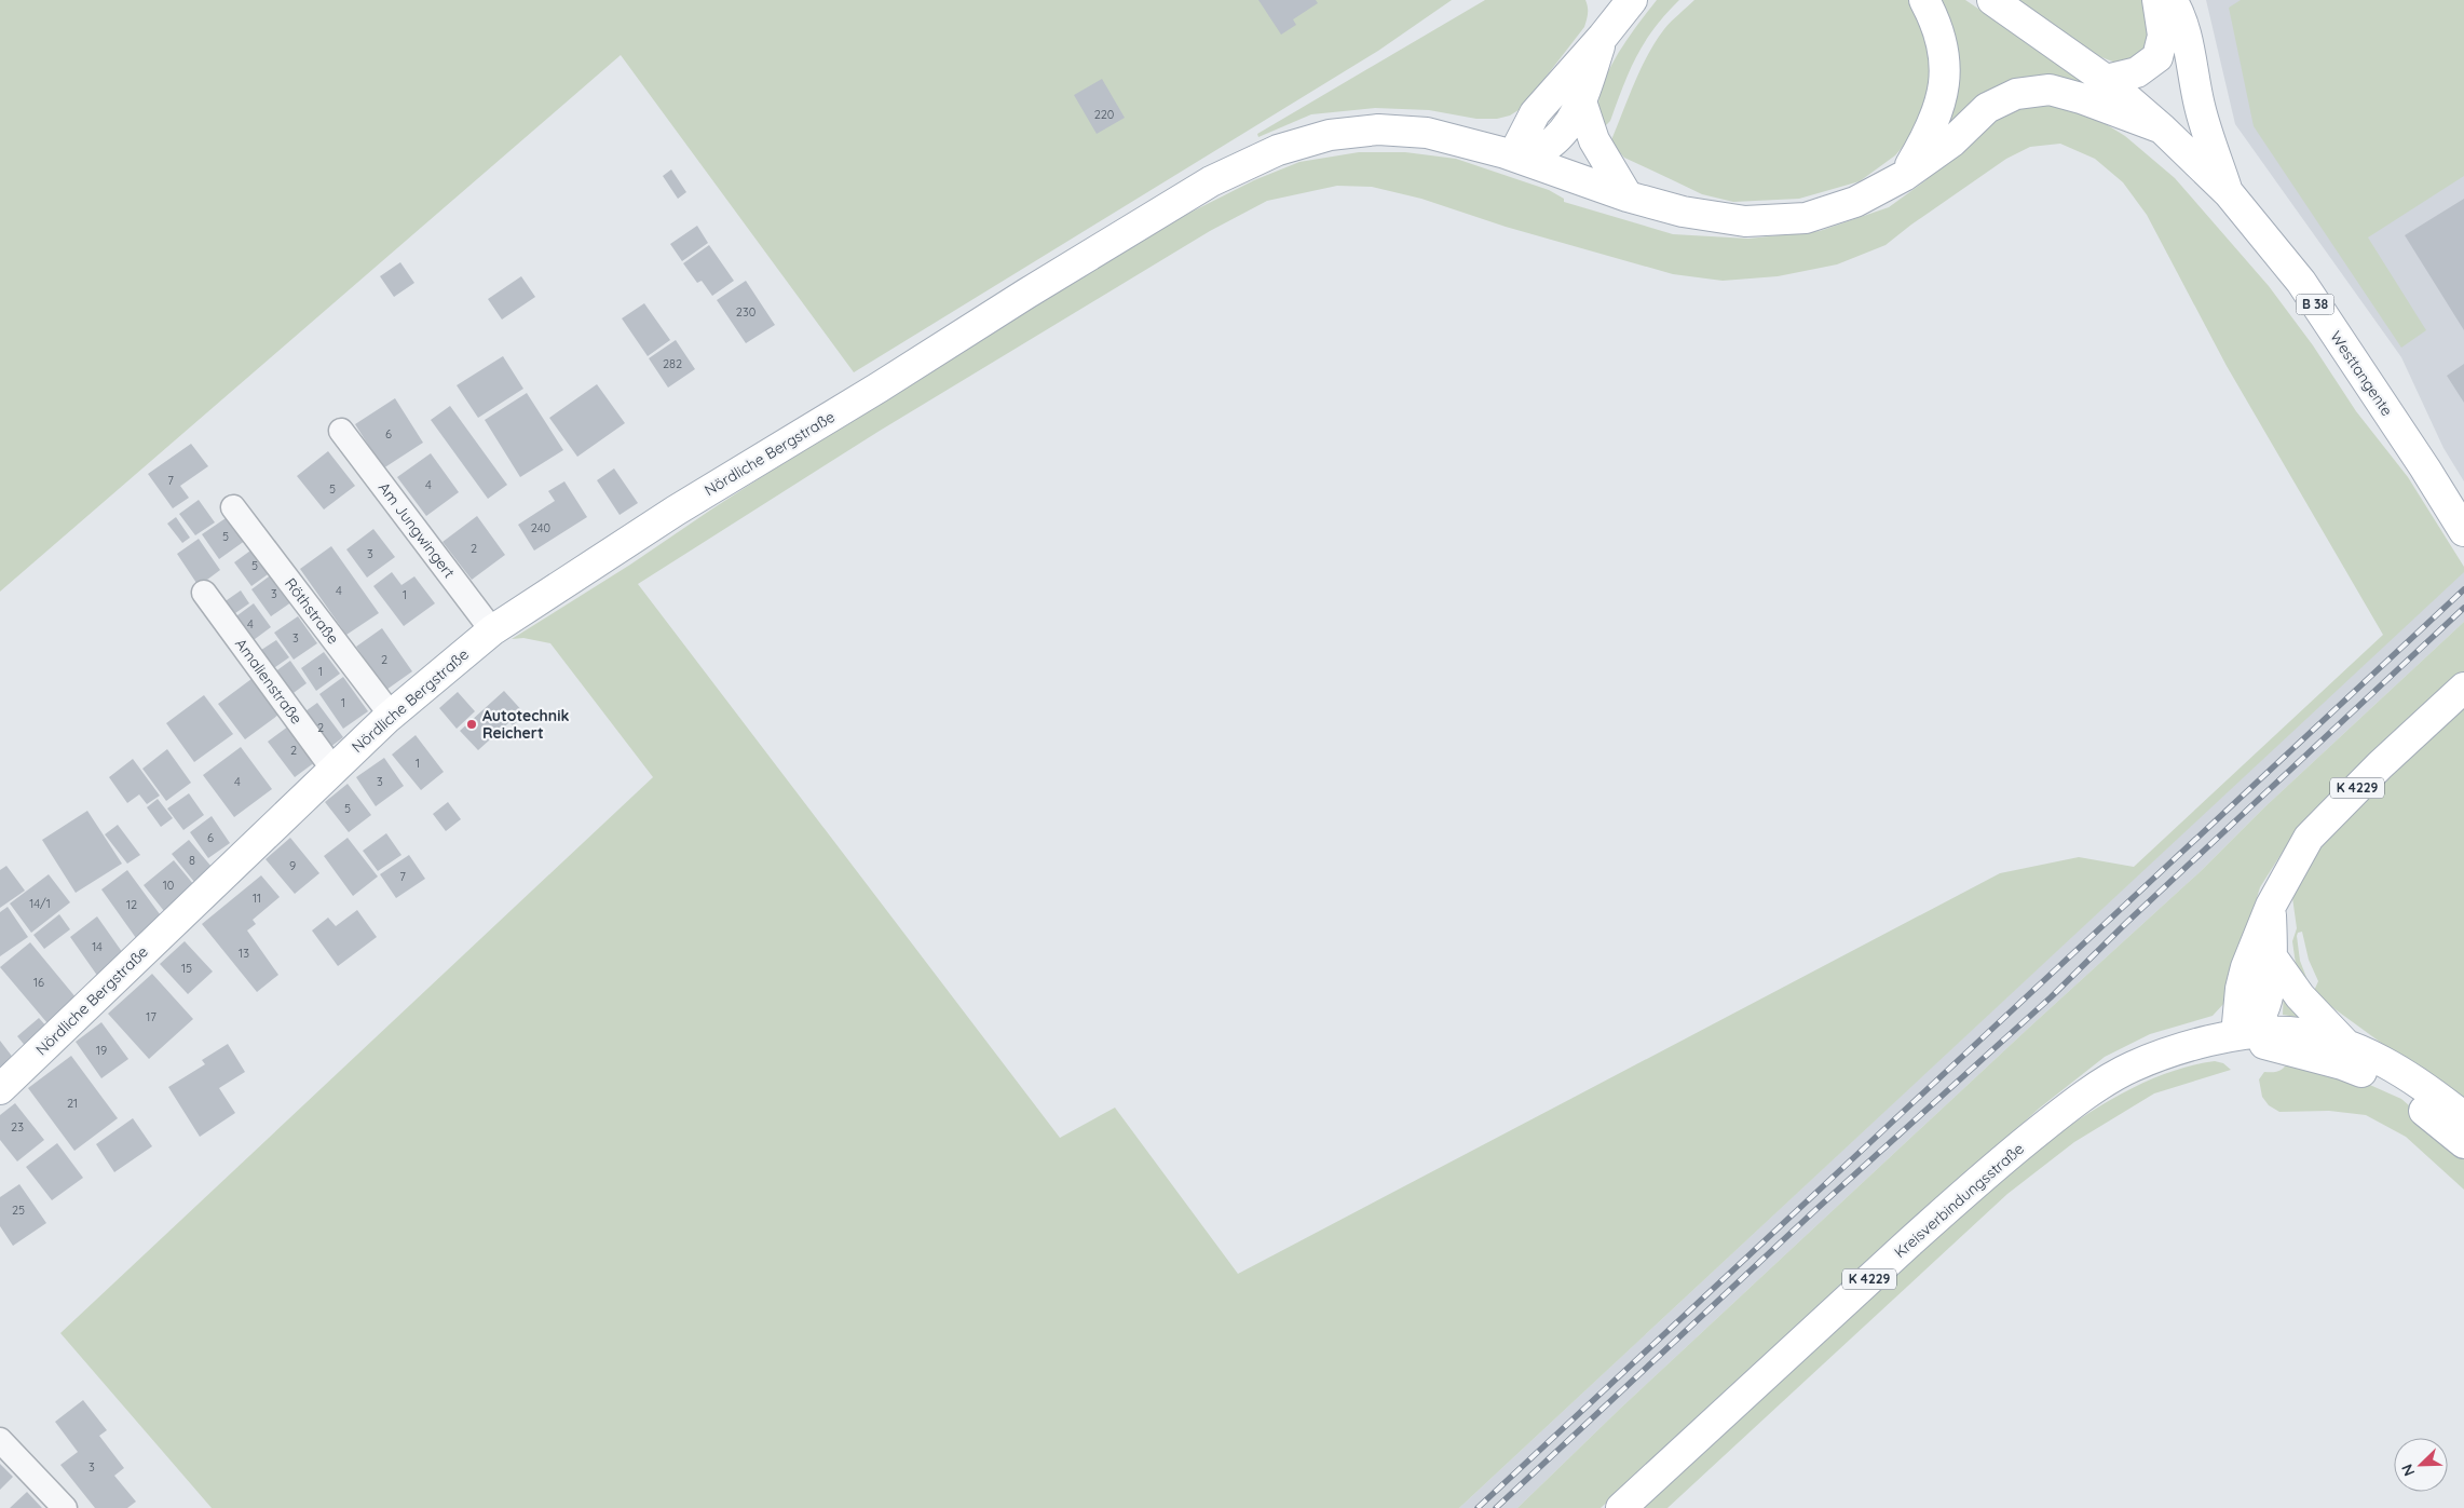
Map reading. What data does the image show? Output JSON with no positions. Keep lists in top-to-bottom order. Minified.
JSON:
{"streets":{"main road":["B 38","Westtangente","Nördliche Bergstraße","K 4229","Kreisverbindungsstraße"],"street":["Am Jungwingert","Röthstraße","Amalienstraße"]},"crossings":[["B 38","Westtangente"],["B 38","Nördliche Bergstraße"],["Westtangente","Nördliche Bergstraße"],["Nördliche Bergstraße","Am Jungwingert"],["Nördliche Bergstraße","Röthstraße"],["Nördliche Bergstraße","Amalienstraße"],["K 4229","Kreisverbindungsstraße"]],"places":["Autotechnik Reichert"],"house_numbers":["220","230","282","6","7","4","5","240","5","2","3","5","4","3","1","4","3","2","1","1","2","2","1","4","3","5","6","8","9","7","10","11","14/1","12","14","13","15","16","17","19","21","23","25","3"],"north":"bottom left"}
